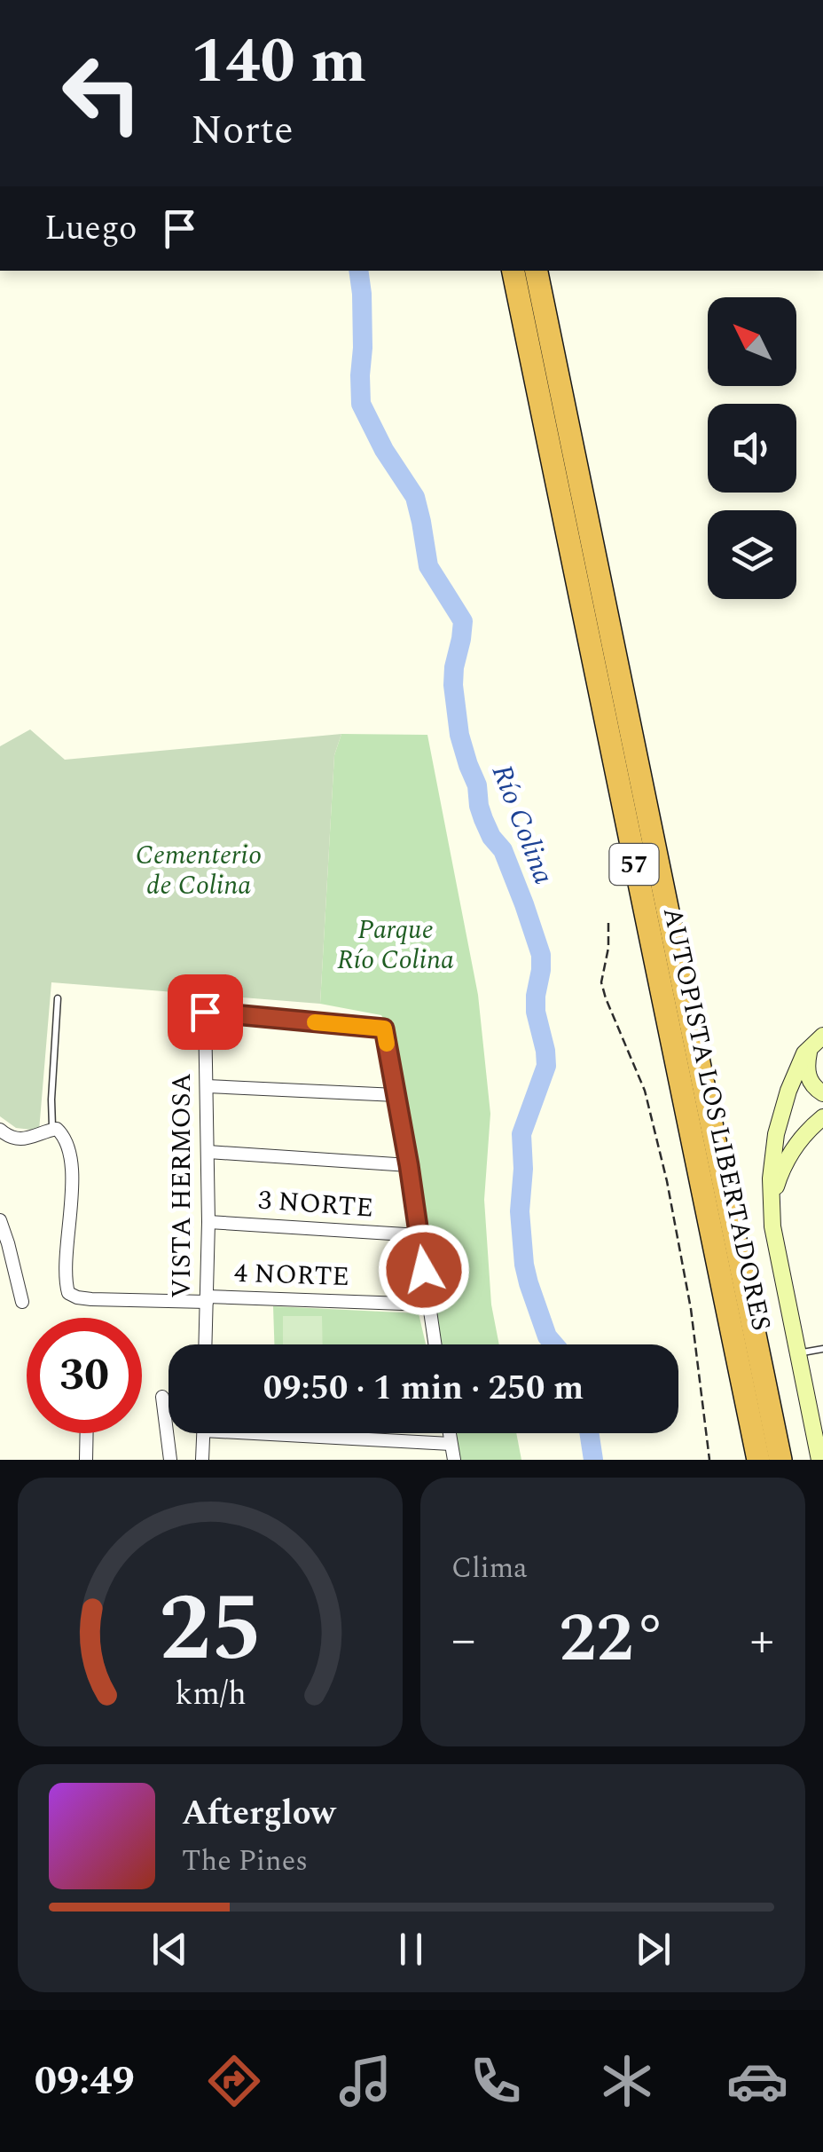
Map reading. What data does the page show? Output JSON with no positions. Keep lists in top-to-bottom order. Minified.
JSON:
{"streets":{"highway":["57","AUTOPISTA LOS LIBERTADORES"],"street":["VISTA HERMOSA","3 NORTE","4 NORTE"]},"crossings":[["VISTA HERMOSA","3 NORTE"],["VISTA HERMOSA","4 NORTE"]],"water":["Río Colina"],"parks":["Cementerio de Colina","Parque Río Colina"],"north":"top left","page":{"turn":["140 m","Norte"],"then":"Luego","limit":"30","trip":"09:50 · 1 min · 250 m","tile":"Clima","heat":["−","22°","+"],"song":["Afterglow","The Pines"],"tabs":"09:49","gauge":["25","km/h"]}}
